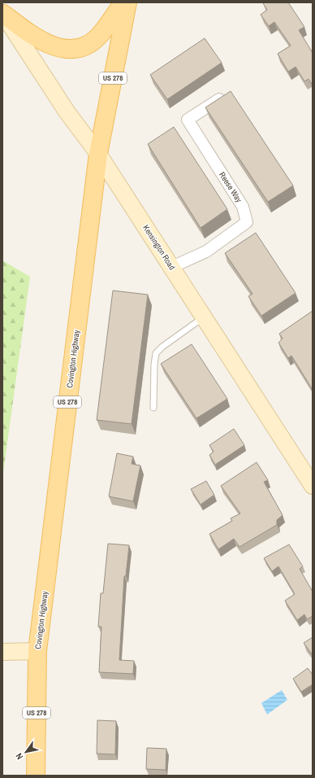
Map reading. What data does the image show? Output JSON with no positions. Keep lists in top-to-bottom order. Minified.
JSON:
{"streets":{"main road":["US 278","Covington Highway"],"street":["Reese Way","Kensington Road"]},"crossings":[["Reese Way","Kensington Road"],["Kensington Road","Covington Highway"]],"north":"bottom left"}
